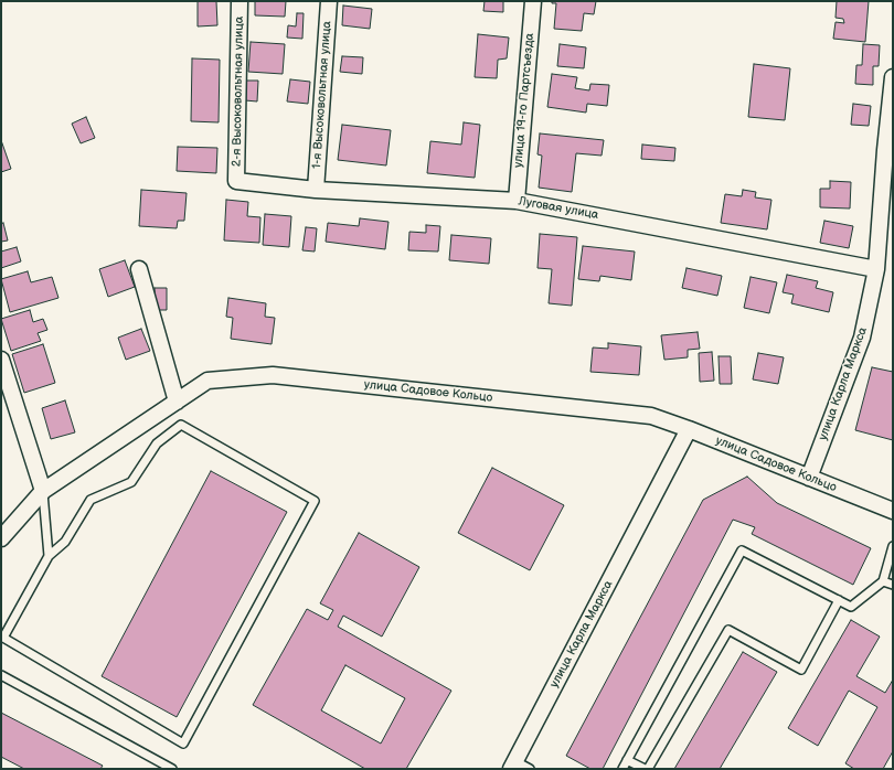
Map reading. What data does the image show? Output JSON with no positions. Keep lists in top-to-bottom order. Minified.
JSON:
{"streets":{"street":["2-я Высоковольтная улица","1-я Высоковольтная улица","улица 19-го Партсъезда","Луговая улица","улица Карла Маркса","улица Садовое Кольцо"]},"crossings":[["2-я Высоковольтная улица","Луговая улица"],["1-я Высоковольтная улица","Луговая улица"],["улица 19-го Партсъезда","Луговая улица"],["Луговая улица","улица Карла Маркса"],["улица Карла Маркса","улица Садовое Кольцо"]]}
